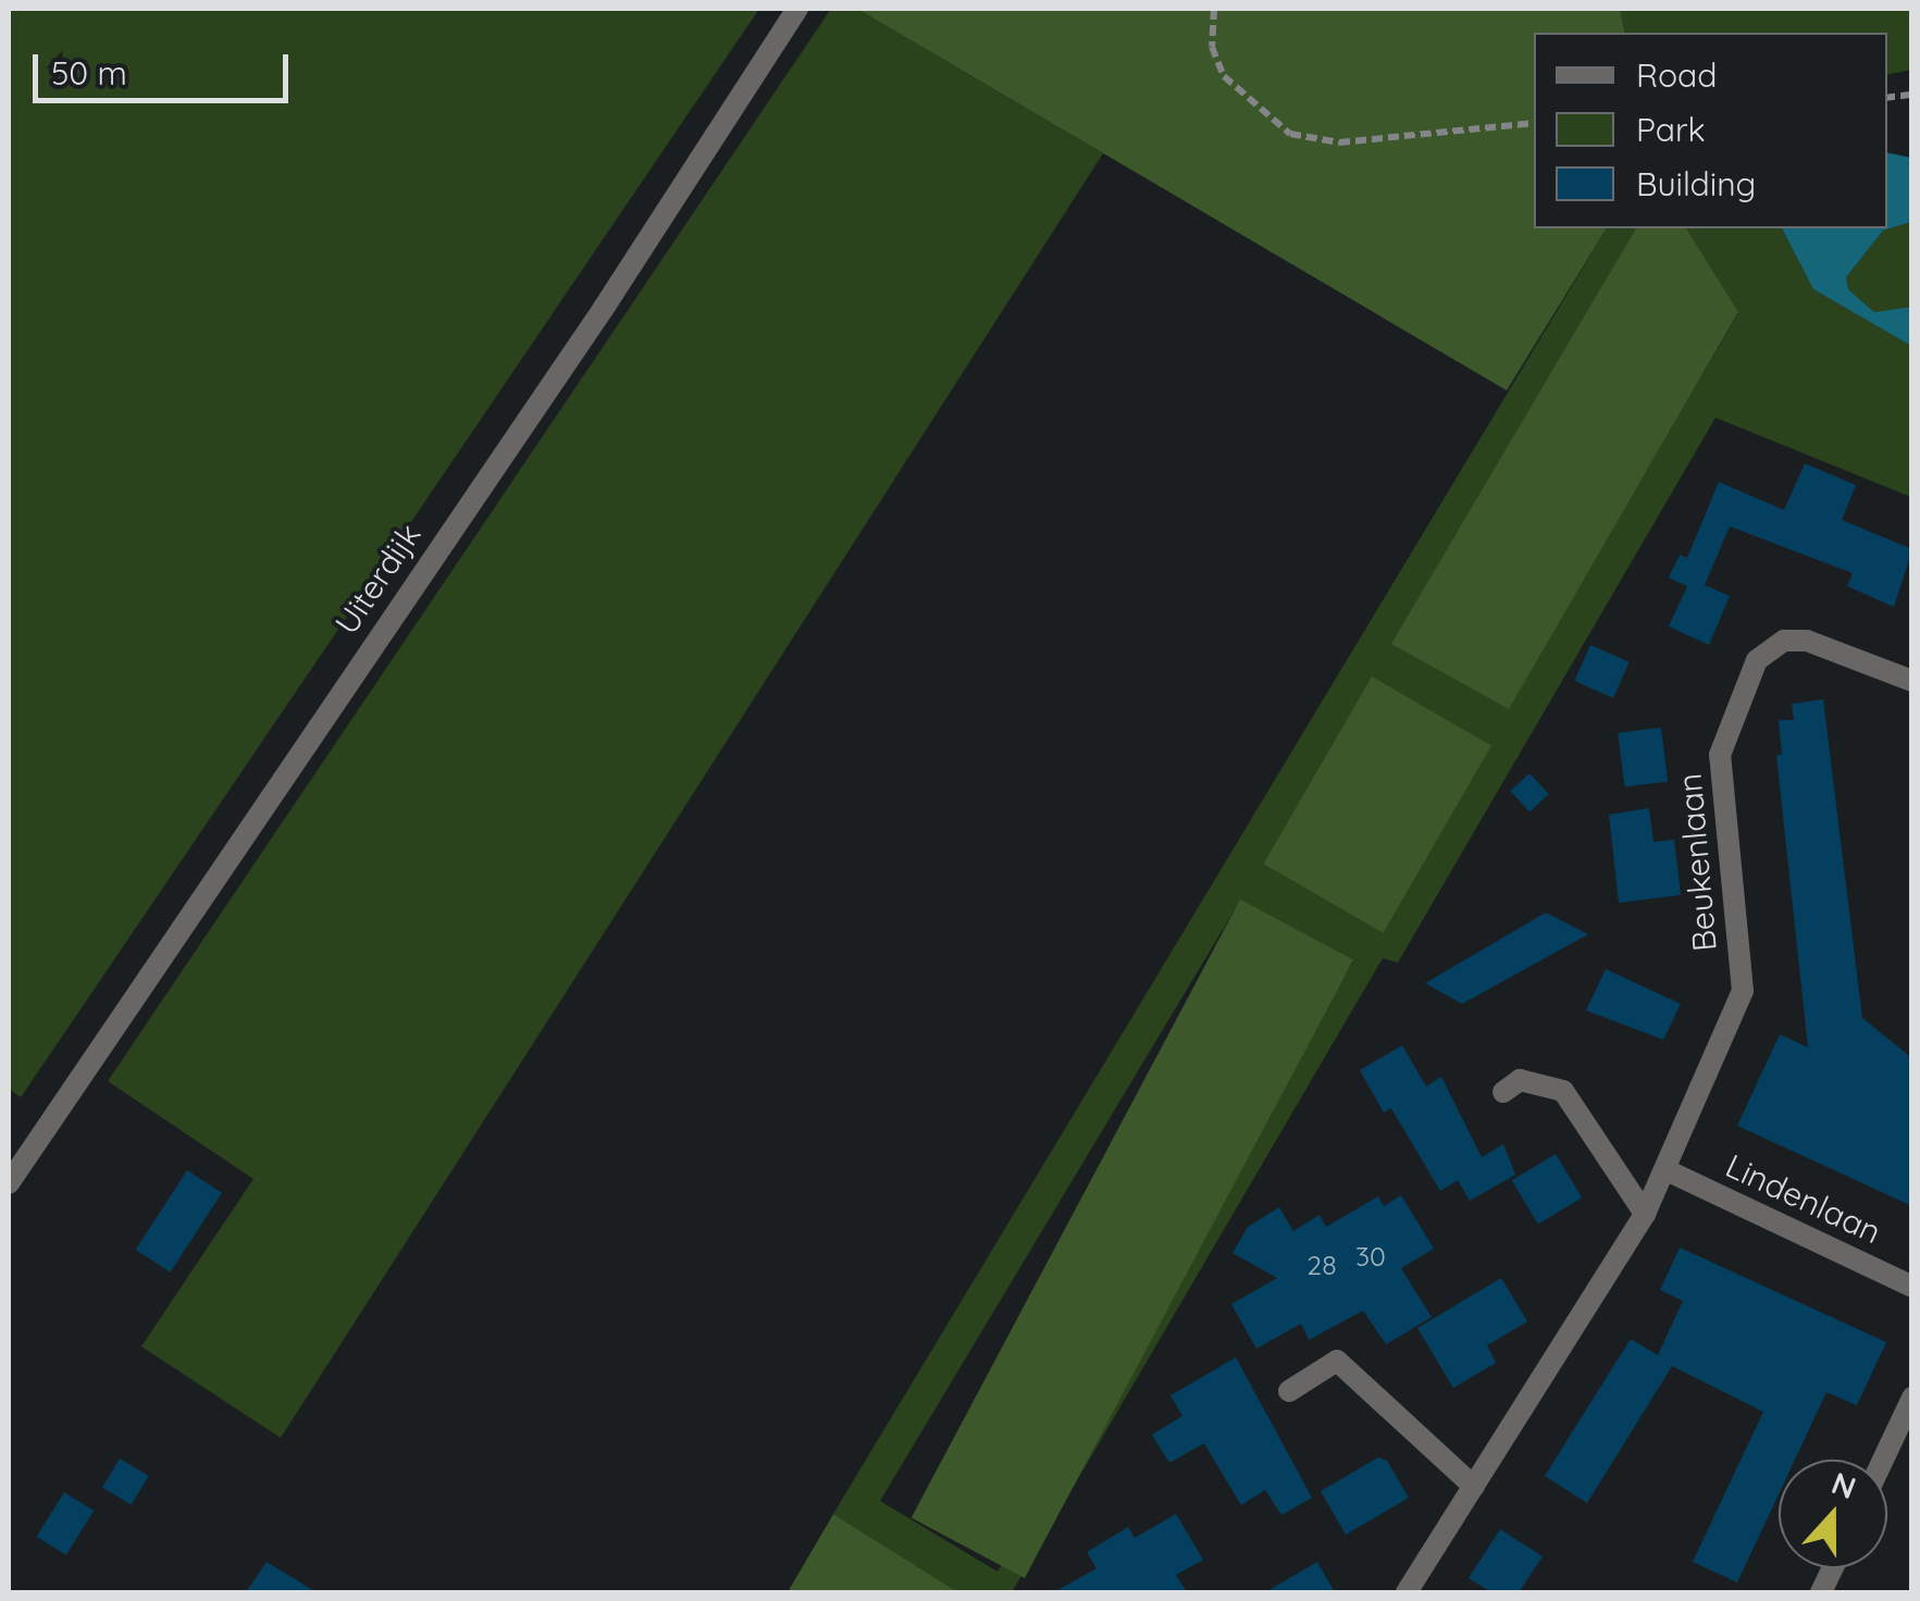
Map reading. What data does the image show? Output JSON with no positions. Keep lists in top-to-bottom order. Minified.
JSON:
{"streets":{"street":["Uiterdijk","Beukenlaan","Lindenlaan"]},"crossings":[["Beukenlaan","Lindenlaan"]],"house_numbers":["30","28"],"legend":["Road","Park","Building"],"scale_bar":"50 m","north":"top"}
